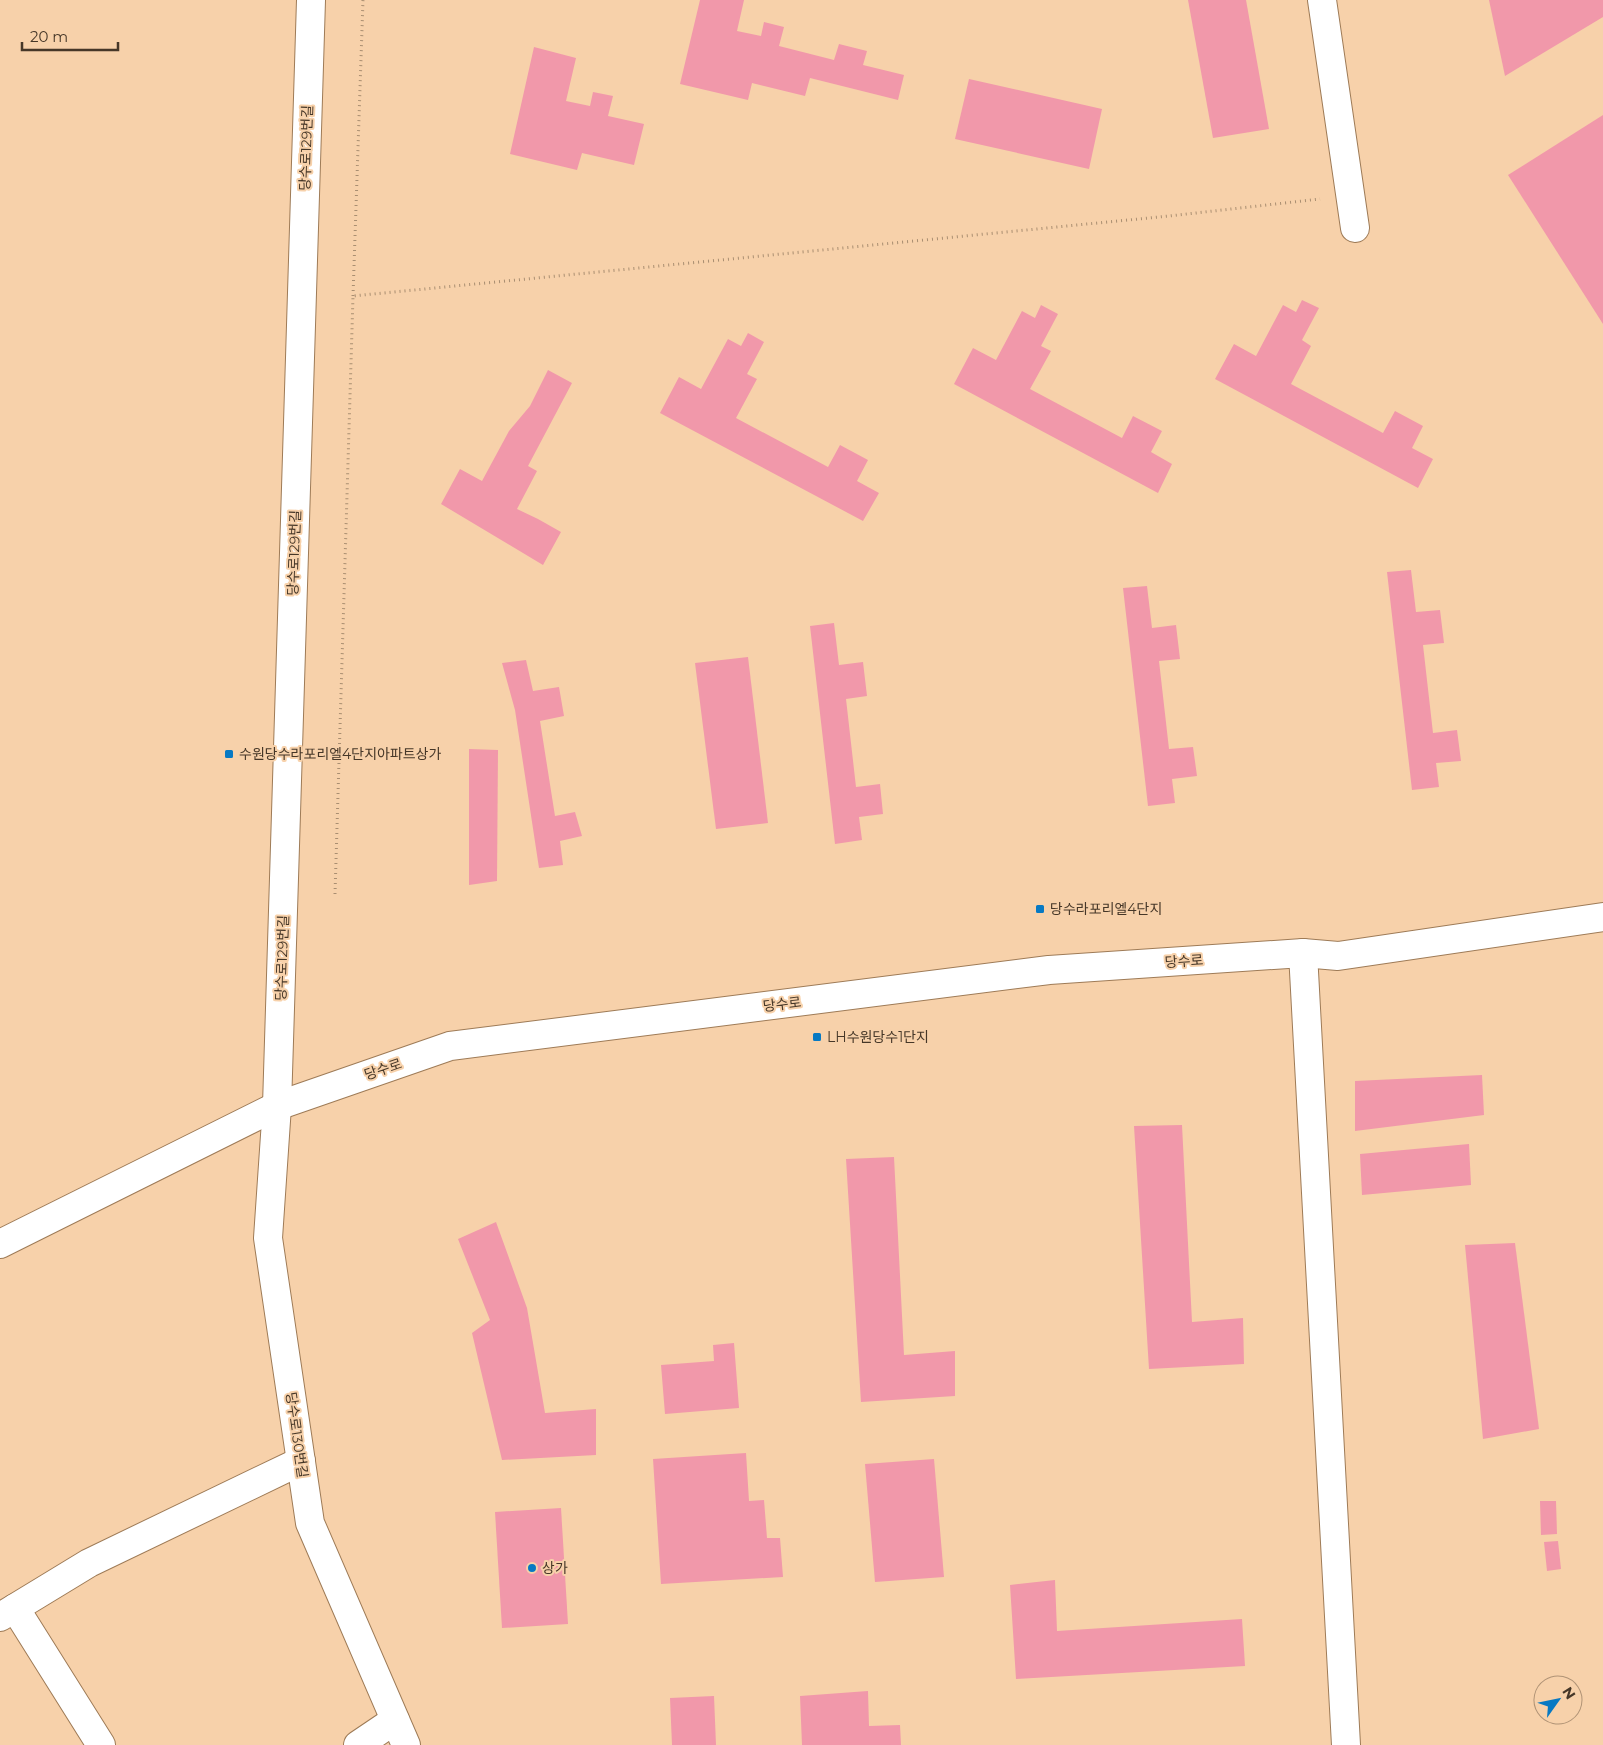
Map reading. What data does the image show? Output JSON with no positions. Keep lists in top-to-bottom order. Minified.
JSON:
{"streets":{"street":["당수로129번길","당수로","당수로130번길"]},"crossings":[["당수로129번길","당수로"],["당수로129번길","당수로130번길"],["당수로","당수로130번길"]],"places":{"transit":["수원당수라포리엘4단지아파트상가","당수라포리엘4단지","LH수원당수1단지"],"other":["상가"]},"scale_bar":"20 m","north":"top right"}
